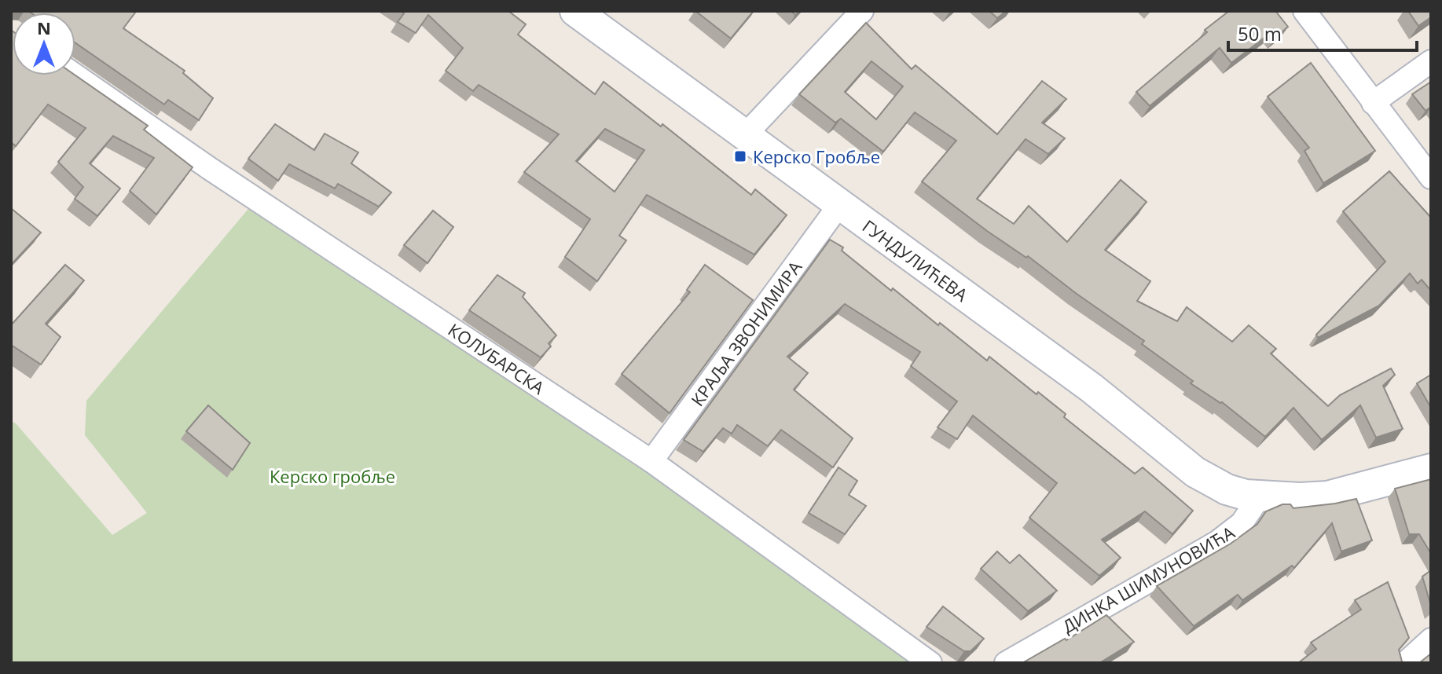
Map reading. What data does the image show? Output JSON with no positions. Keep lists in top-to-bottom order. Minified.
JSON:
{"streets":{"street":["ГУНДУЛИЋЕВА","КРАЉА ЗВОНИМИРА","КОЛУБАРСКА","ДИНКА ШИМУНОВИЋА"]},"crossings":[["ГУНДУЛИЋЕВА","КРАЉА ЗВОНИМИРА"],["ГУНДУЛИЋЕВА","ДИНКА ШИМУНОВИЋА"],["КРАЉА ЗВОНИМИРА","КОЛУБАРСКА"]],"parks":["Керско гробље"],"places":{"transit":["Керско Гробље"]},"scale_bar":"50 m","north":"top"}
